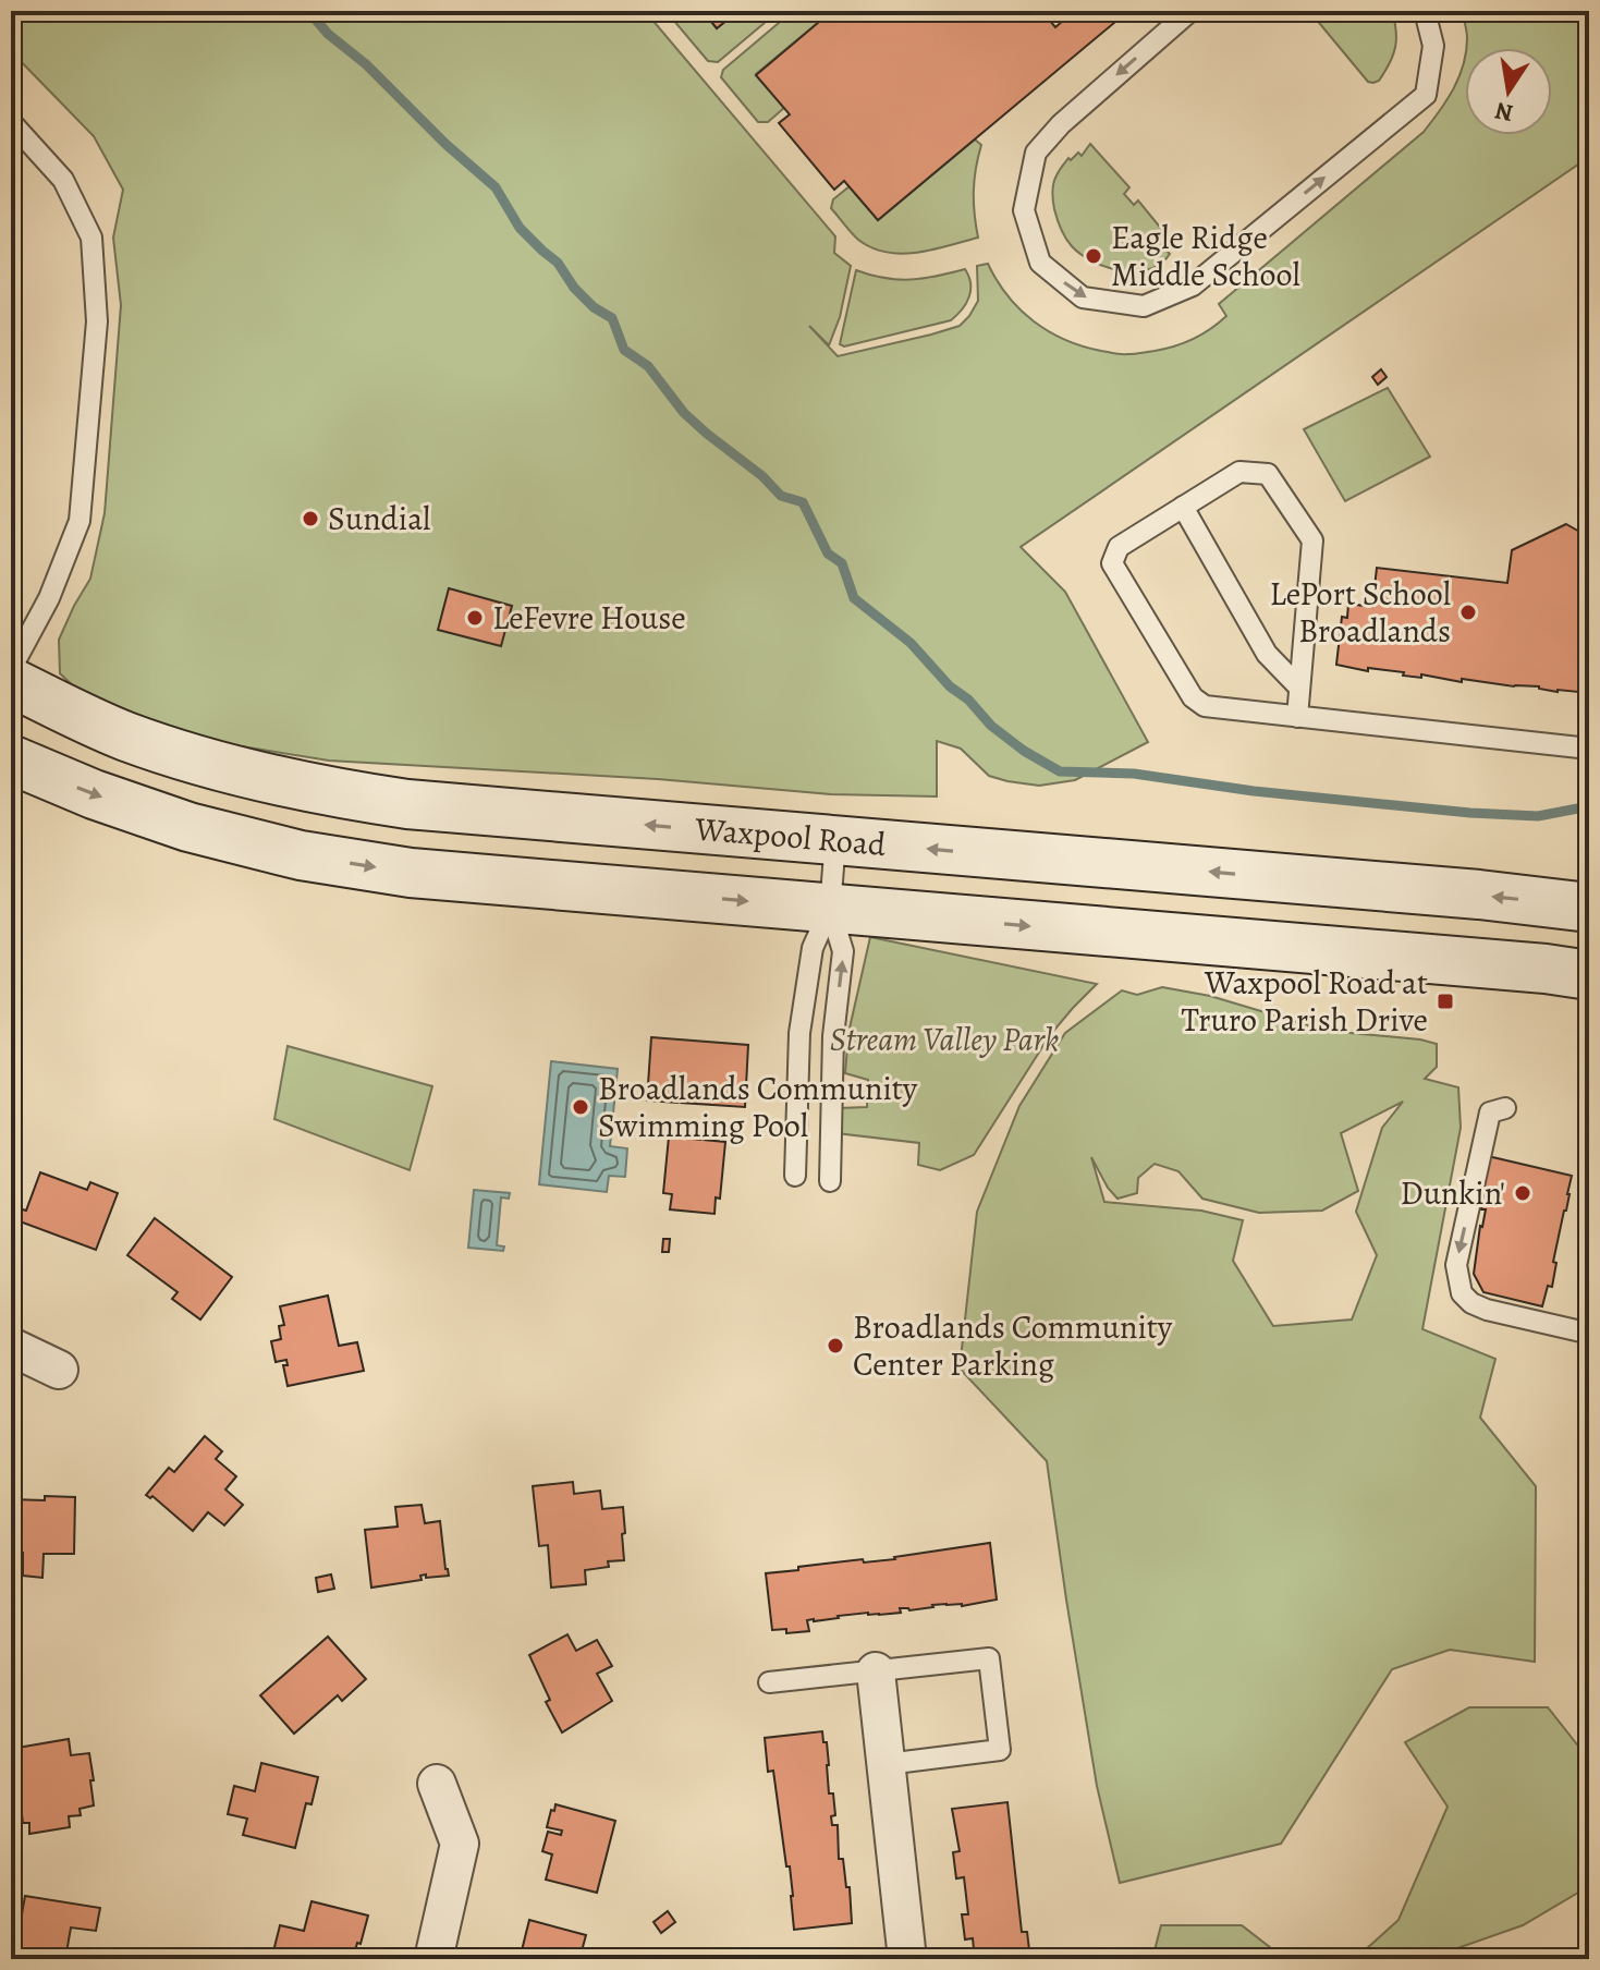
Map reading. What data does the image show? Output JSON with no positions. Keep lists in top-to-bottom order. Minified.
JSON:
{"streets":{"street":["Waxpool Road"]},"parks":["Stream Valley Park"],"places":{"other":["Eagle Ridge Middle School","Sundial","LePort School Broadlands","LeFevre House","Broadlands Community Swimming Pool","Dunkin'","Broadlands Community Center Parking"],"transit":["Waxpool Road at Truro Parish Drive"]},"north":"bottom"}
